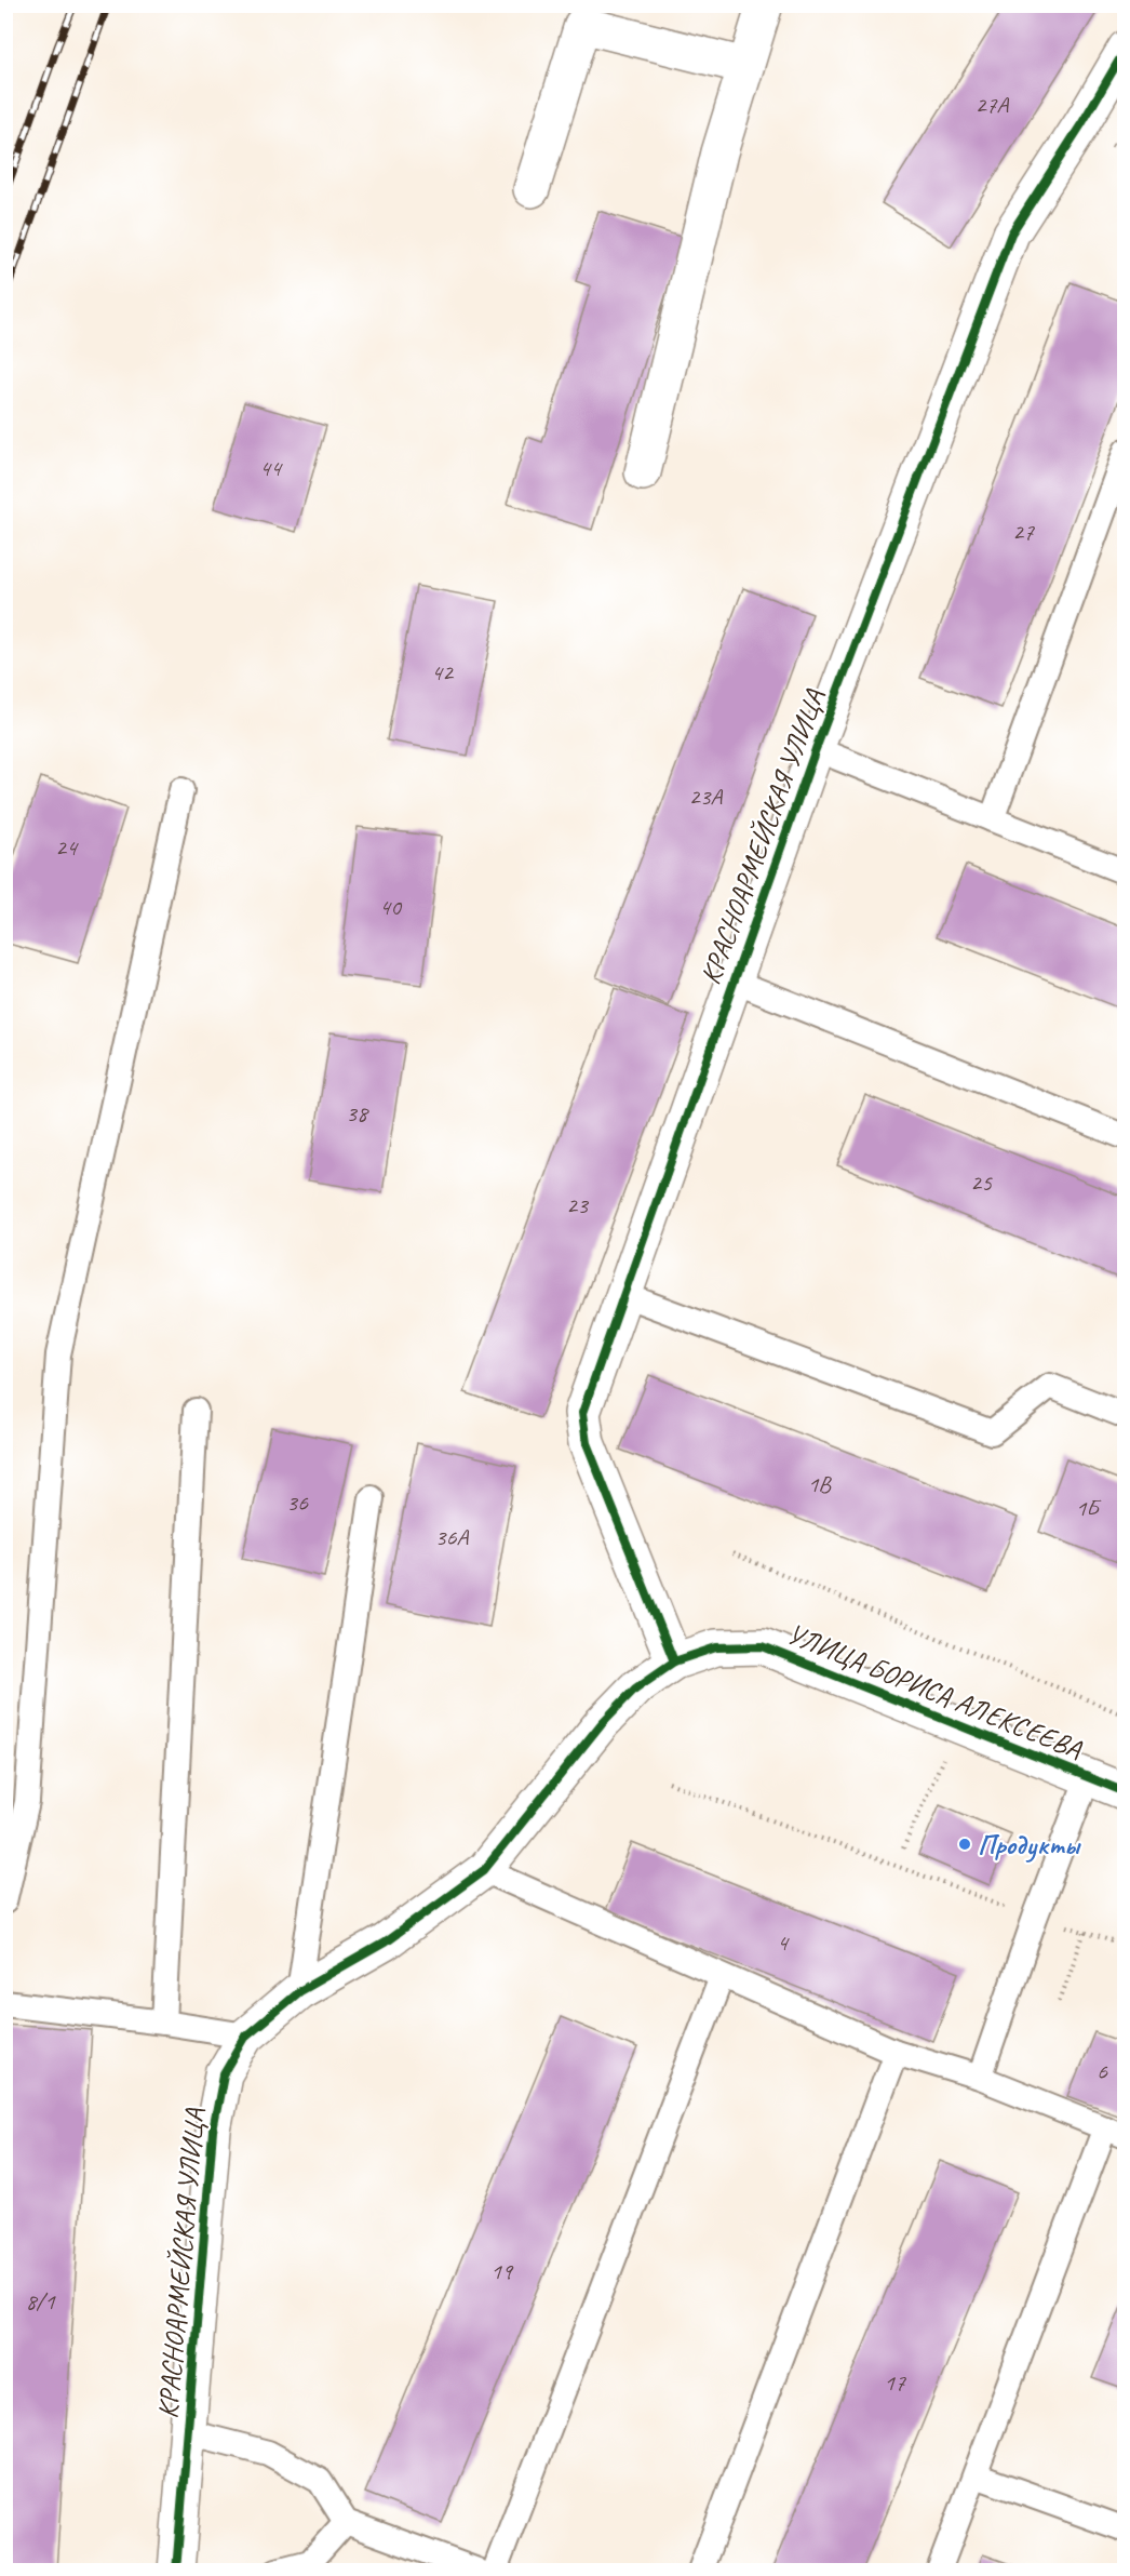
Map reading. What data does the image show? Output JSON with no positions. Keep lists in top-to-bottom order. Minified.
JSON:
{"streets":{"street":["КРАСНОАРМЕЙСКАЯ УЛИЦА","УЛИЦА БОРИСА АЛЕКСЕЕВА"]},"crossings":[["КРАСНОАРМЕЙСКАЯ УЛИЦА","УЛИЦА БОРИСА АЛЕКСЕЕВА"]],"places":["Продукты"],"house_numbers":["27А","44","27","42","23А","24","40","38","25","23","1В","36","1Б","36А","4","6","19","8/1","17"]}
